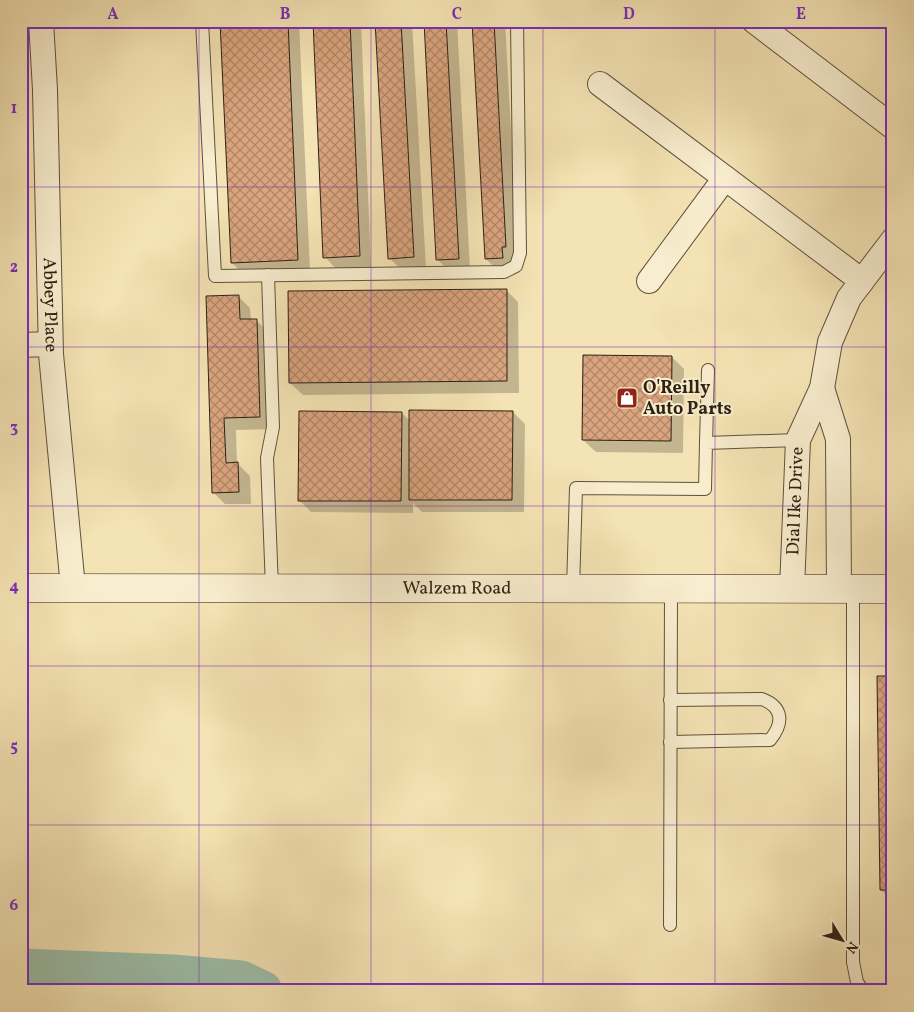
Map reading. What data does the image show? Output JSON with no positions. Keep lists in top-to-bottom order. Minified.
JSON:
{"streets":{"main road":["Walzem Road"],"street":["Abbey Place","Dial Ike Drive"]},"crossings":[["Abbey Place","Walzem Road"],["Dial Ike Drive","Walzem Road"]],"places":{"shop":["O'Reilly Auto Parts"]},"north":"bottom right","grid":{"columns":["A","B","C","D","E"],"rows":["1","2","3","4","5","6"]}}
